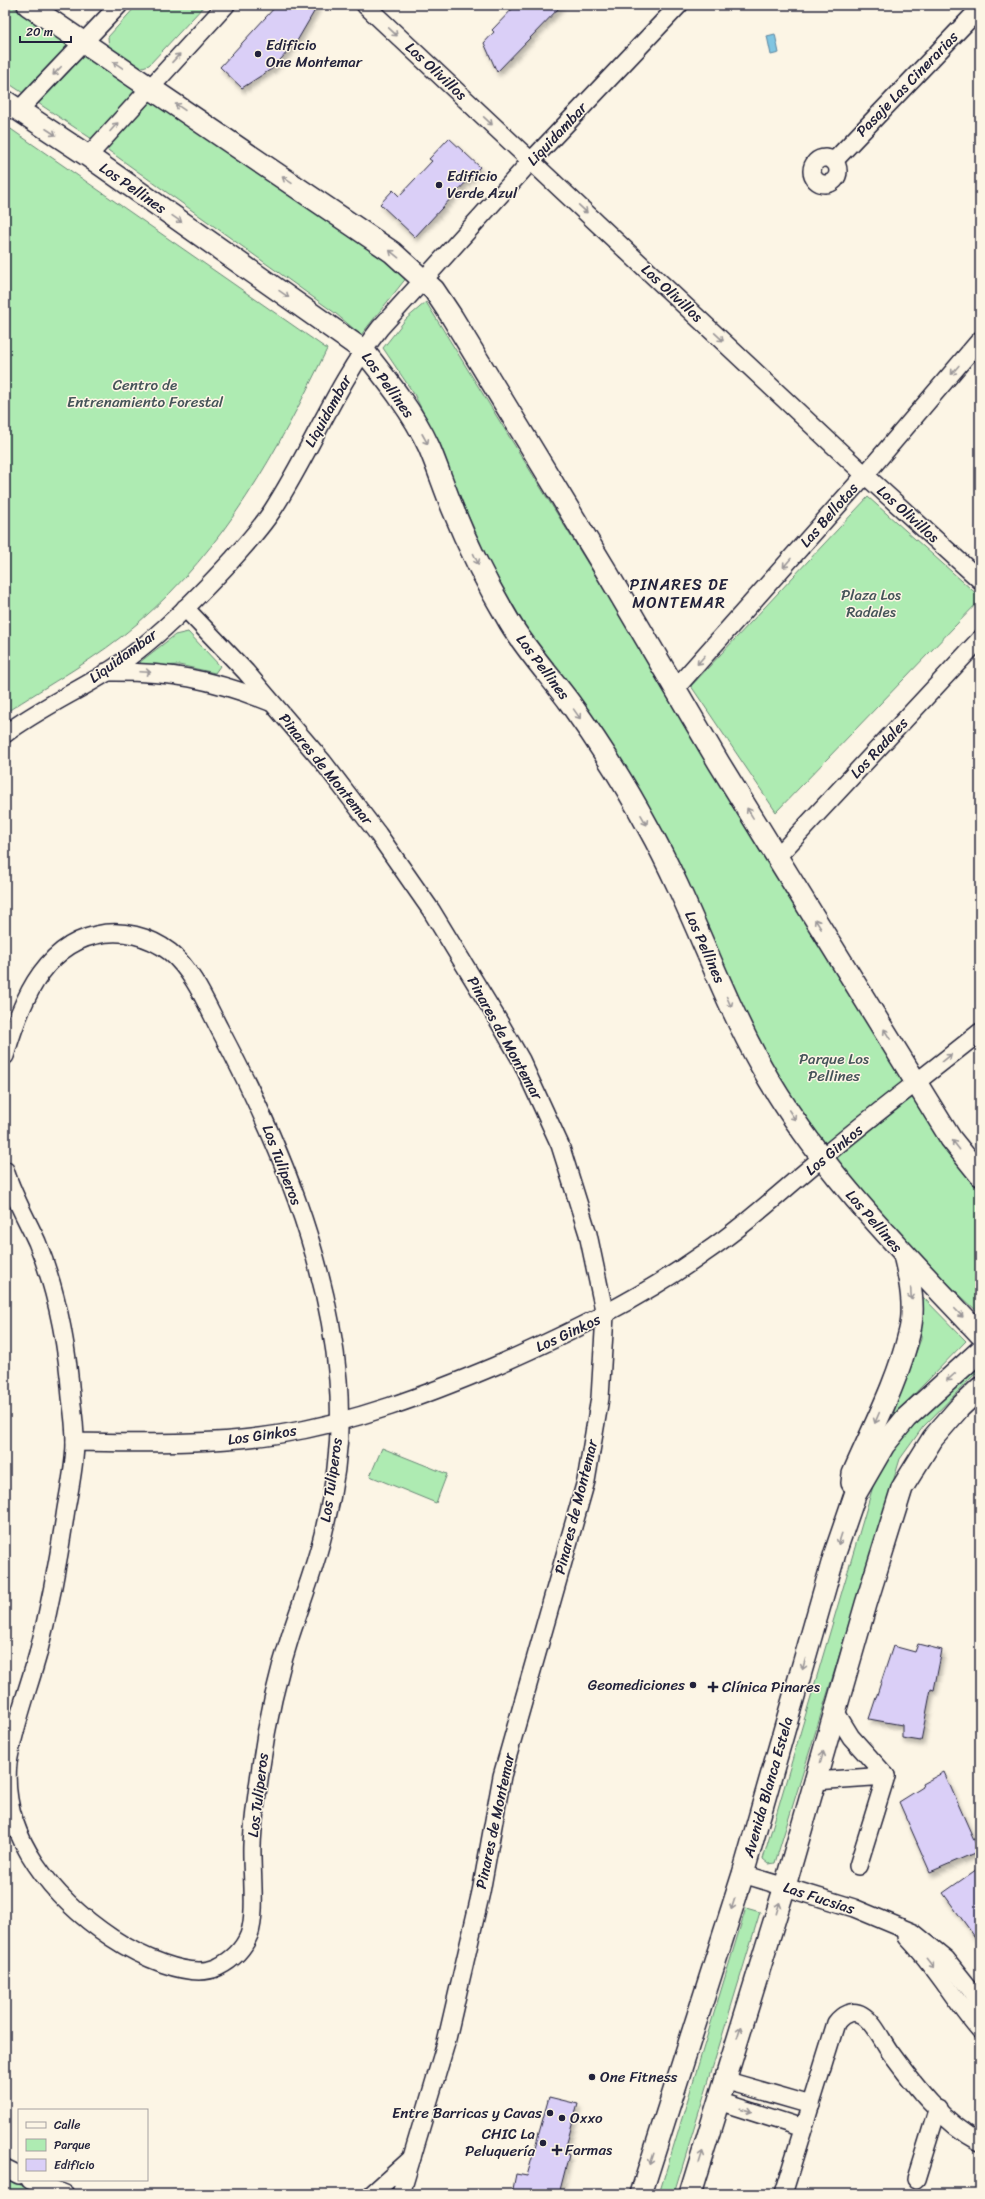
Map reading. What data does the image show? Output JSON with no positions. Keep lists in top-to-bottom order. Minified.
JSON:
{"streets":{"main road":["Los Pellines","Avenida Blanca Estela"],"street":["Los Olivillos","Pasaje Las Cinerarias","Liquidambar","Las Bellotas","Los Radales","Pinares de Montemar","Los Ginkos","Los Tuliperos","Las Fucsias"]},"crossings":[["Los Olivillos","Liquidambar"],["Los Olivillos","Las Bellotas"],["Liquidambar","Los Pellines"],["Liquidambar","Pinares de Montemar"],["Los Pellines","Los Ginkos"],["Pinares de Montemar","Los Ginkos"],["Los Ginkos","Los Tuliperos"],["Avenida Blanca Estela","Las Fucsias"]],"one_way":["Los Olivillos","Las Bellotas"],"districts":["PINARES DE MONTEMAR"],"parks":["Centro de Entrenamiento Forestal","Plaza Los Radales","Parque Los Pellines"],"places":{"other":["Edificio One Montemar","Edificio Verde Azul","Geomediciones","One Fitness","Entre Barricas y Cavas","Oxxo","CHIC La Peluquería"],"health":["Clínica Pinares","Farmas"]},"legend":["Calle","Parque","Edificio"],"scale_bar":"20 m"}
